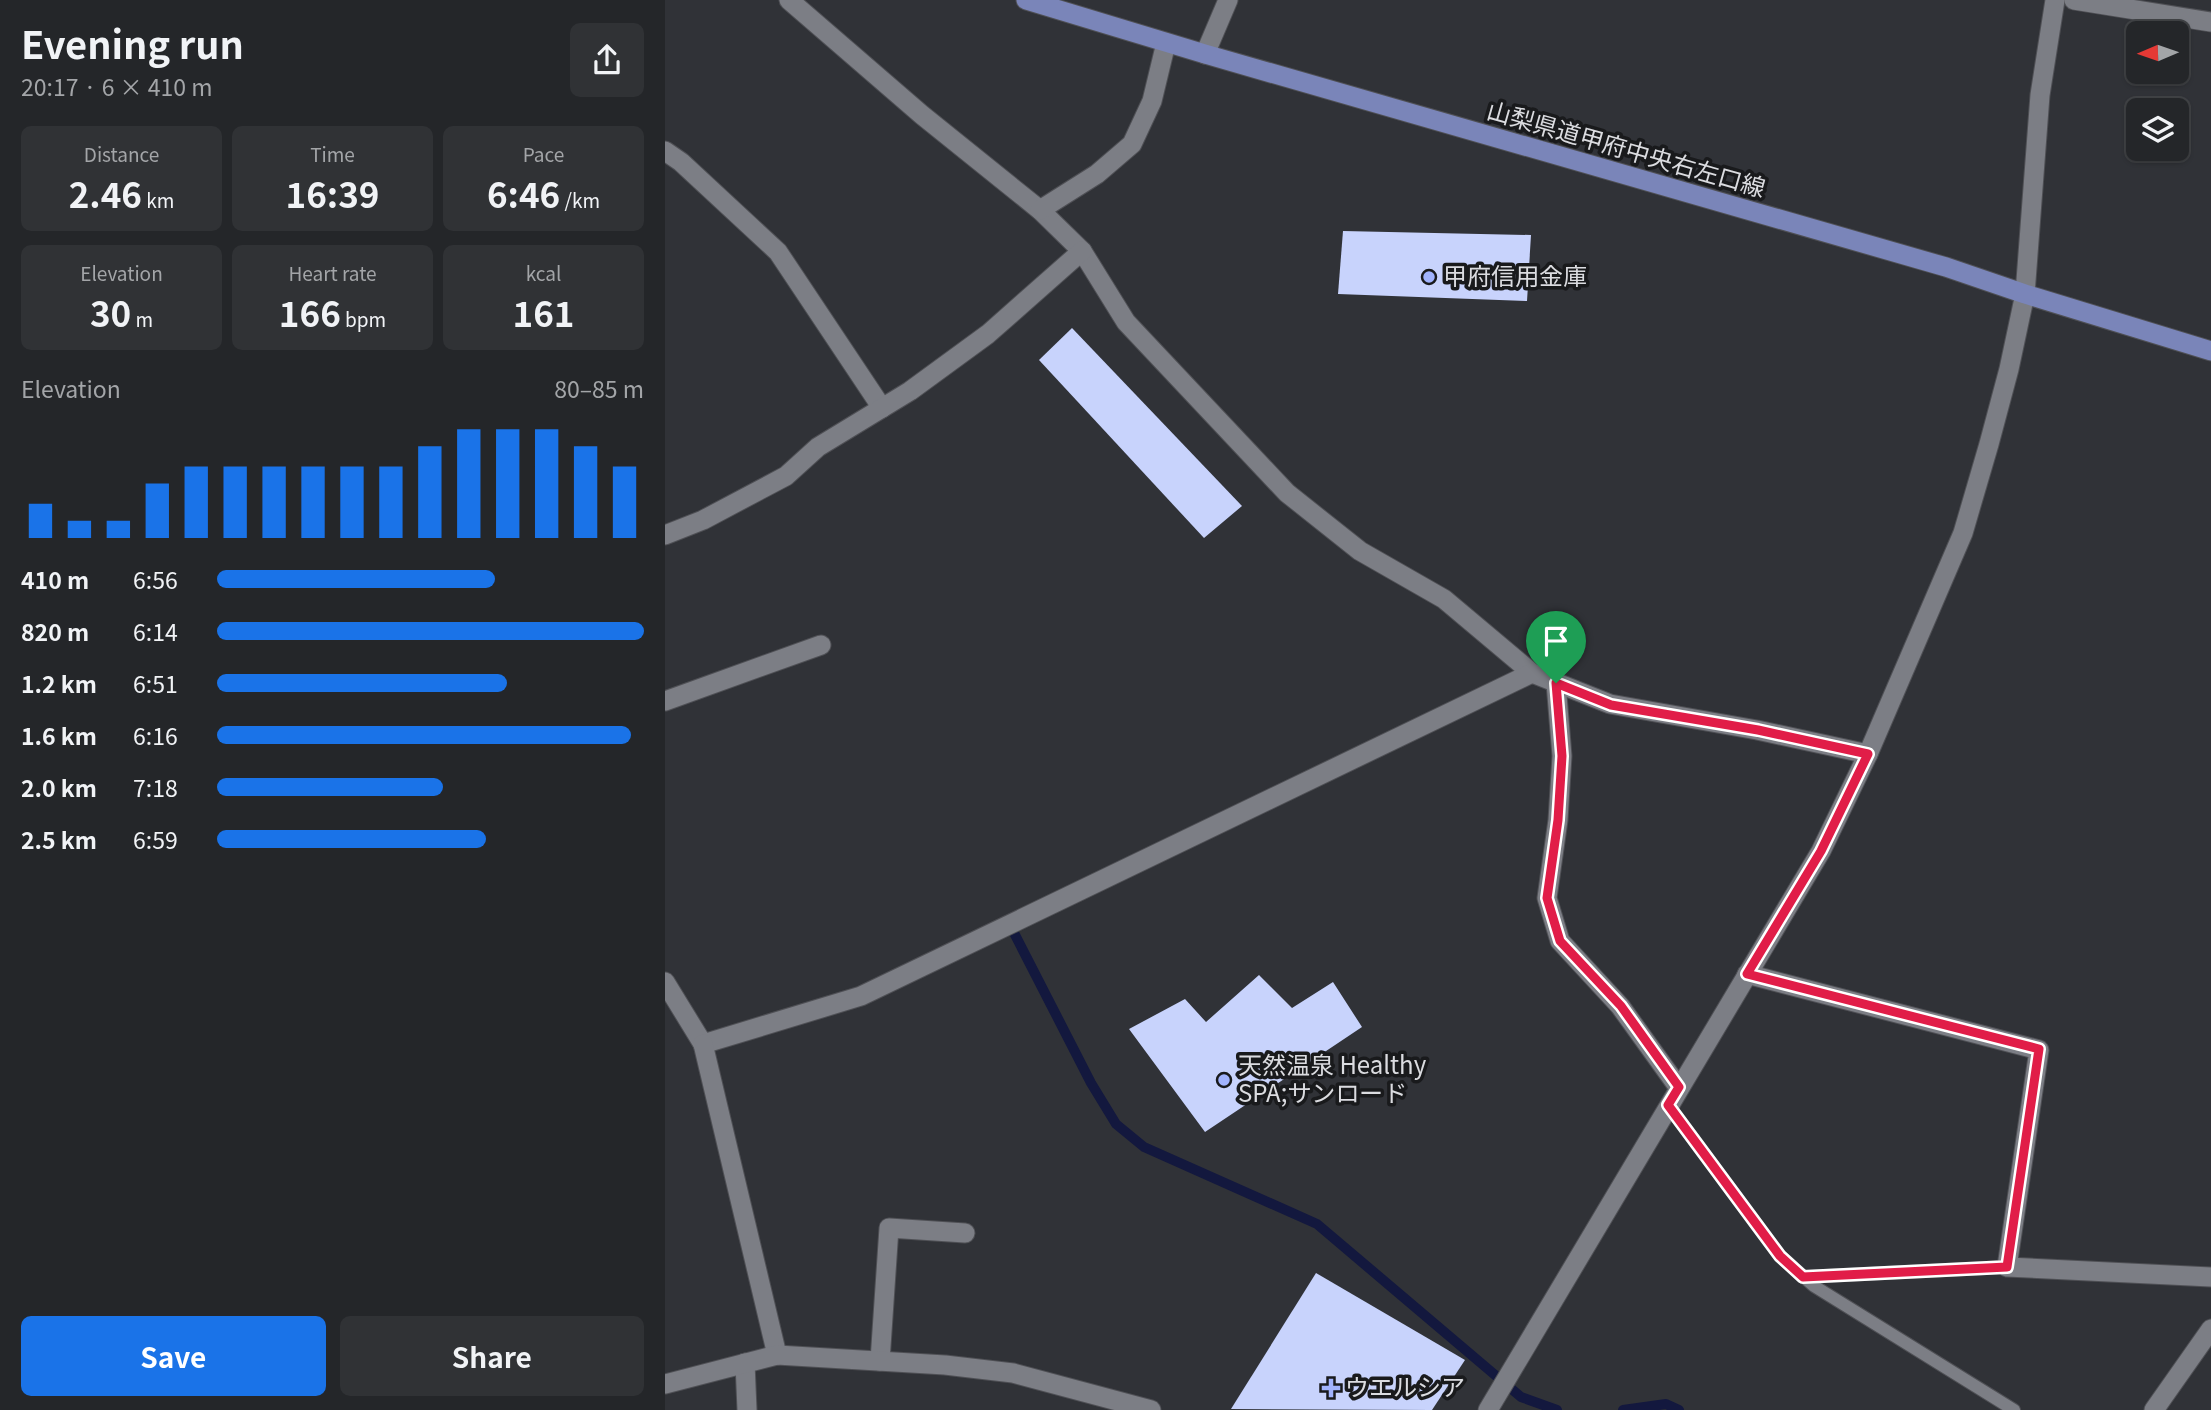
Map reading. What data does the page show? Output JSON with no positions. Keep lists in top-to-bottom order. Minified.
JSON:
{"streets":{"main road":["山梨県道甲府中央右左口線"]},"places":{"other":["甲府信用金庫","天然温泉 Healthy SPA;サンロード"],"health":["ウエルシア"]},"north":"left","page":{"heading":["Evening run","20:17 · 6 × 410 m"],"stats":[["Distance","2.46 km"],["Time","16:39"],["Pace","6:46 /km"],["Elevation","30 m"],["Heart rate","166 bpm"],["kcal","161"]],"chart":["Elevation","80–85 m"],"list":[{"name":"410 m","note":"6:56"},{"name":"820 m","note":"6:14"},{"name":"1.2 km","note":"6:51"},{"name":"1.6 km","note":"6:16"},{"name":"2.0 km","note":"7:18"},{"name":"2.5 km","note":"6:59"}],"buttons":["Save","Share"]}}
